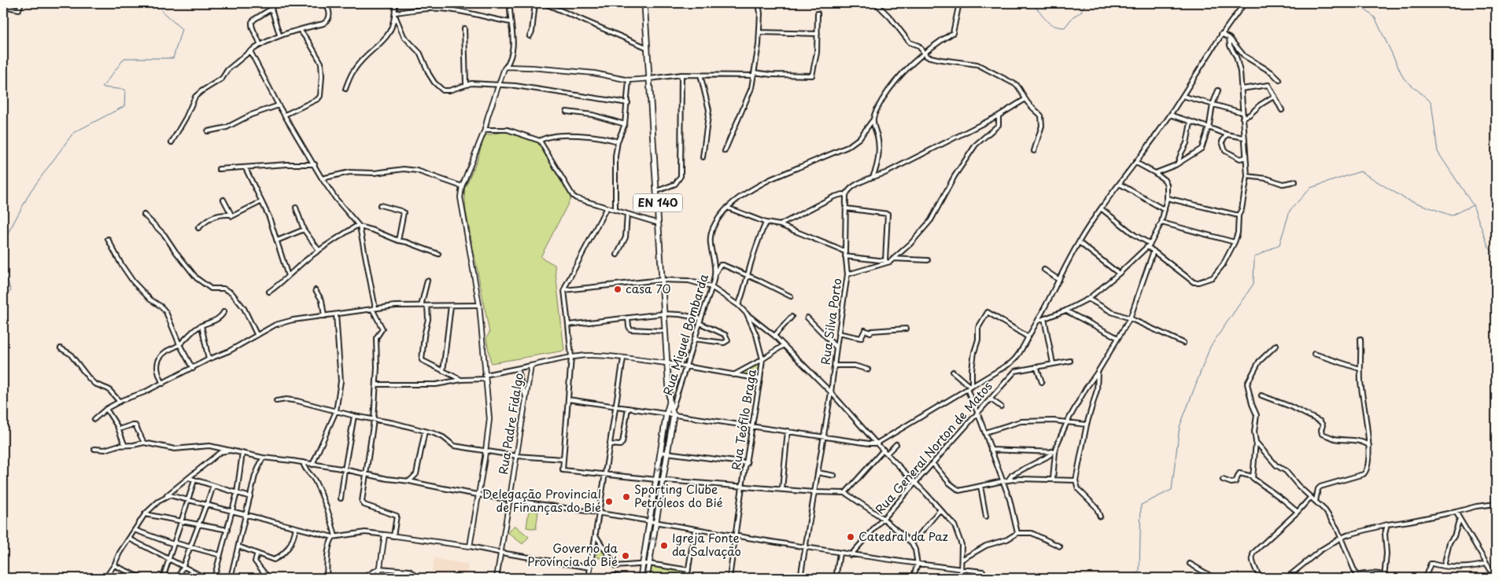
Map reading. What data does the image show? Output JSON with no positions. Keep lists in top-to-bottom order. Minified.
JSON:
{"streets":{"main road":["EN 140"],"street":["Rua Silva Porto","Rua Miguel Bombarda","Rua Teófilo Braga","Rua Padre Fidalgo","Rua General Norton de Matos"]},"crossings":[["EN 140","Rua Miguel Bombarda"],["EN 140","Rua Teófilo Braga"],["Rua Miguel Bombarda","Rua Teófilo Braga"]],"places":["casa 70","Sporting Clube Petróleos do Bié","Delegação Provincial de Finanças do Bié","Catedral da Paz","Igreja Fonte da Salvação","Governo da Província do Bié"]}
